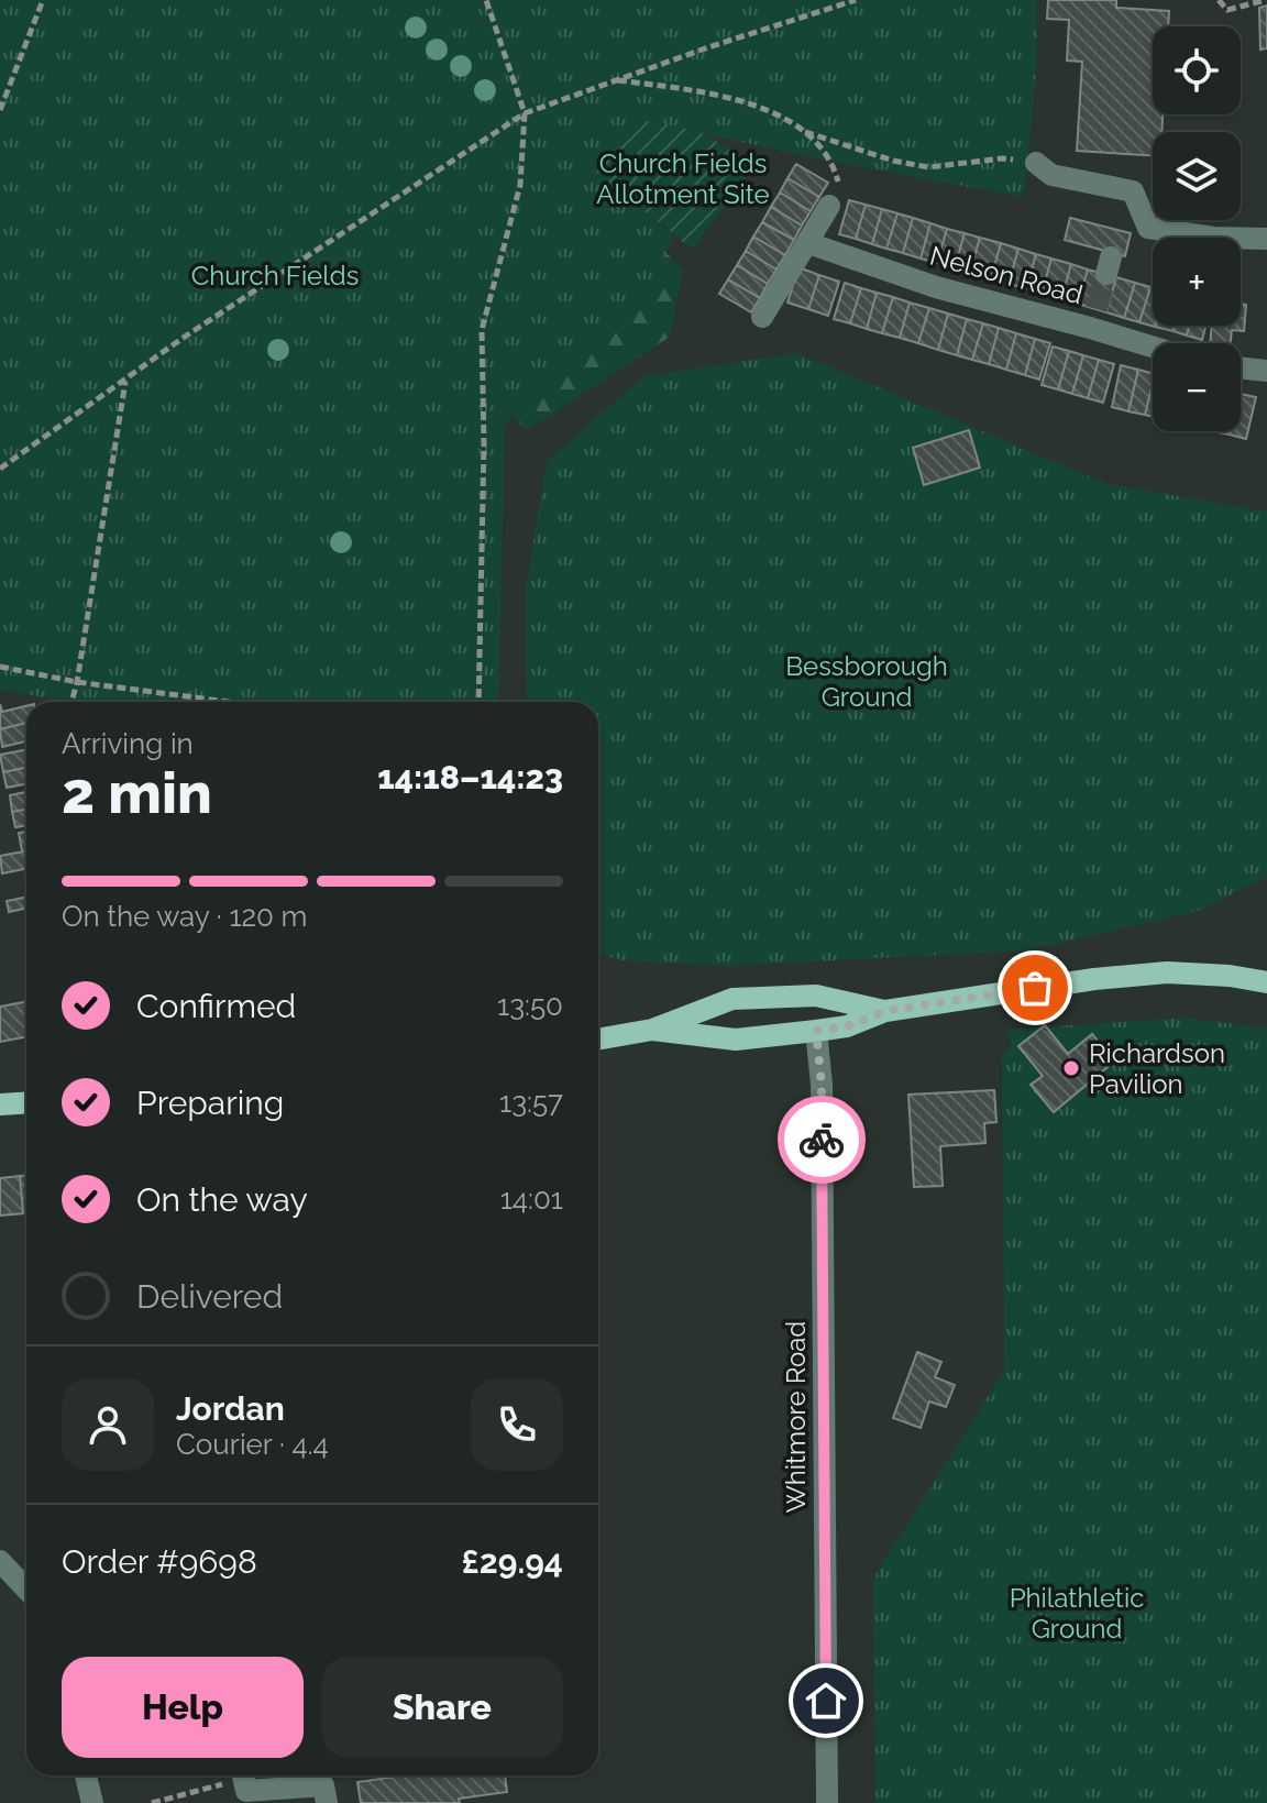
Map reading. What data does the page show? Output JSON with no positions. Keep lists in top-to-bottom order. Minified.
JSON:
{"streets":{"street":["Nelson Road","Whitmore Road"]},"parks":["Church Fields Allotment Site","Church Fields","Bessborough Ground","Philathletic Ground"],"places":["Richardson Pavilion"],"page":{"map_buttons":["+","−"],"heading":["2 min","Arriving in","14:18–14:23"],"panel":["Jordan","Courier · 4.4","Order #9698","£29.94"],"bar":"On the way · 120 m","list":[["Confirmed","13:50"],["Preparing","13:57"],["On the way","14:01"],"Delivered"],"buttons":["Help","Share"]}}
